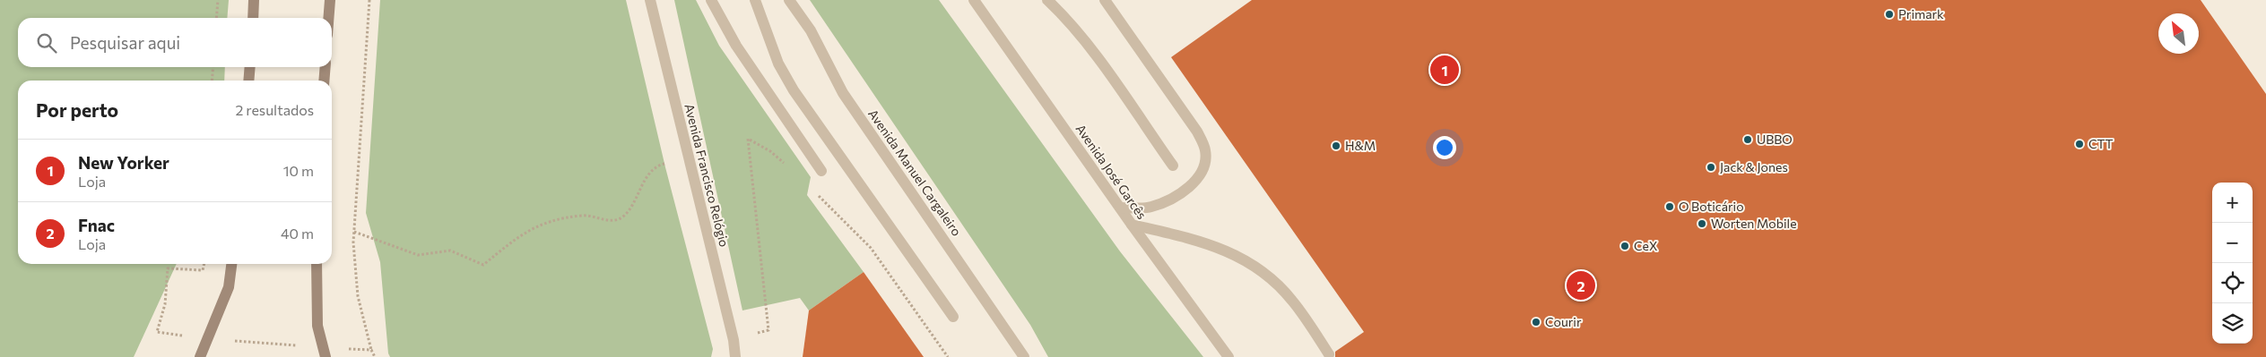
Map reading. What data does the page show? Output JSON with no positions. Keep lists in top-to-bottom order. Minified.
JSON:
{"streets":{"street":["Avenida José Garcês","Avenida Manuel Cargaleiro","Avenida Francisco Relógio"]},"places":["Primark","UBBO","CTT","H&M","Jack & Jones","O Boticário","Worten Mobile","CeX","Courir"],"north":"top left","page":{"search":"Pesquisar aqui","pins":["1","2"],"heading":["Por perto","2 resultados"],"list":[{"mark":"1","name":"New Yorker","note":"Loja","value":"10 m"},{"mark":"2","name":"Fnac","note":"Loja","value":"40 m"}],"map_buttons":["+","−"]}}
